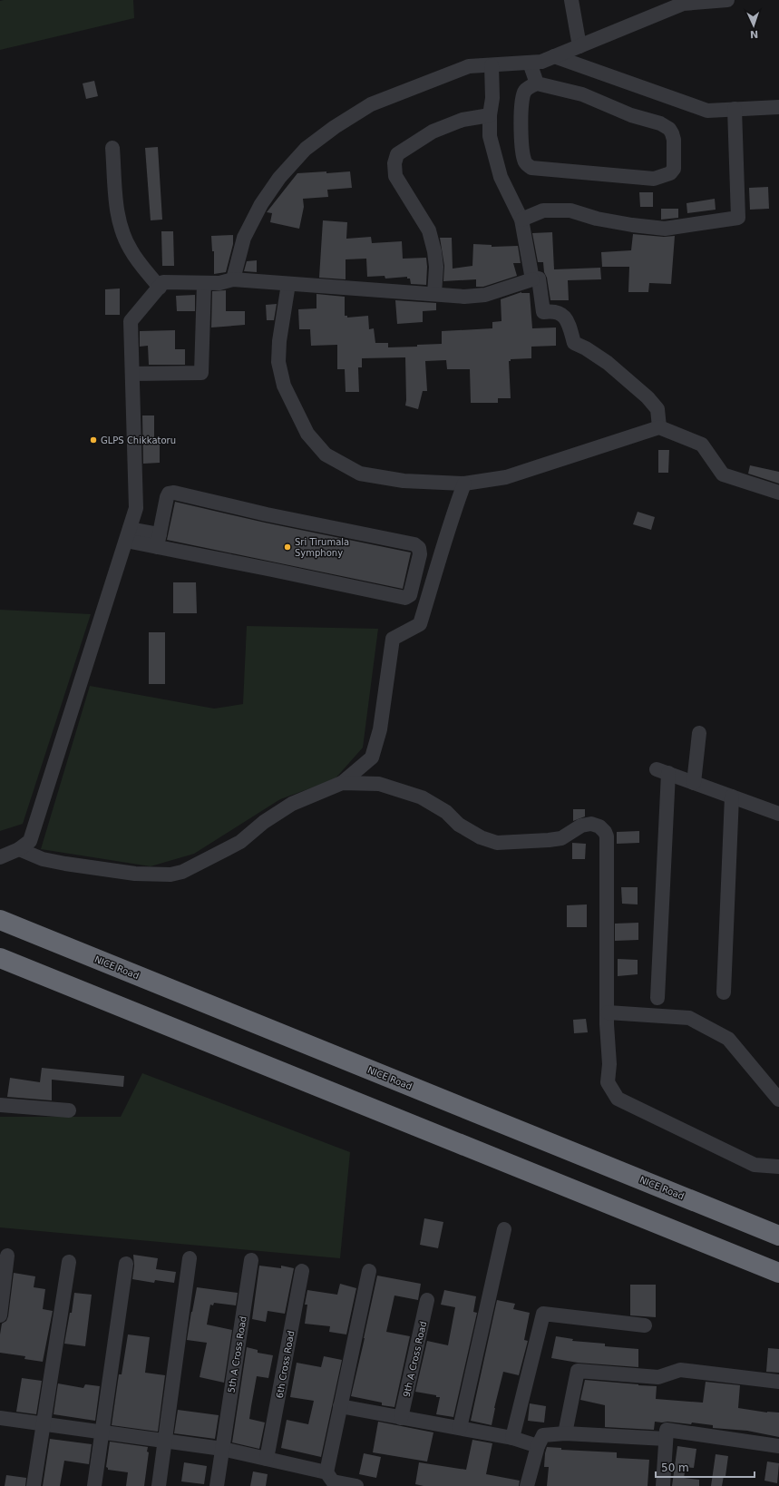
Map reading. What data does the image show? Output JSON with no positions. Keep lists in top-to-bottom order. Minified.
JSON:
{"streets":{"highway":["NICE Road"],"street":["5th A Cross Road","9th A Cross Road","6th Cross Road"]},"places":["GLPS Chikkatoru","Sri Tirumala Symphony"],"scale_bar":"50 m","north":"bottom"}
